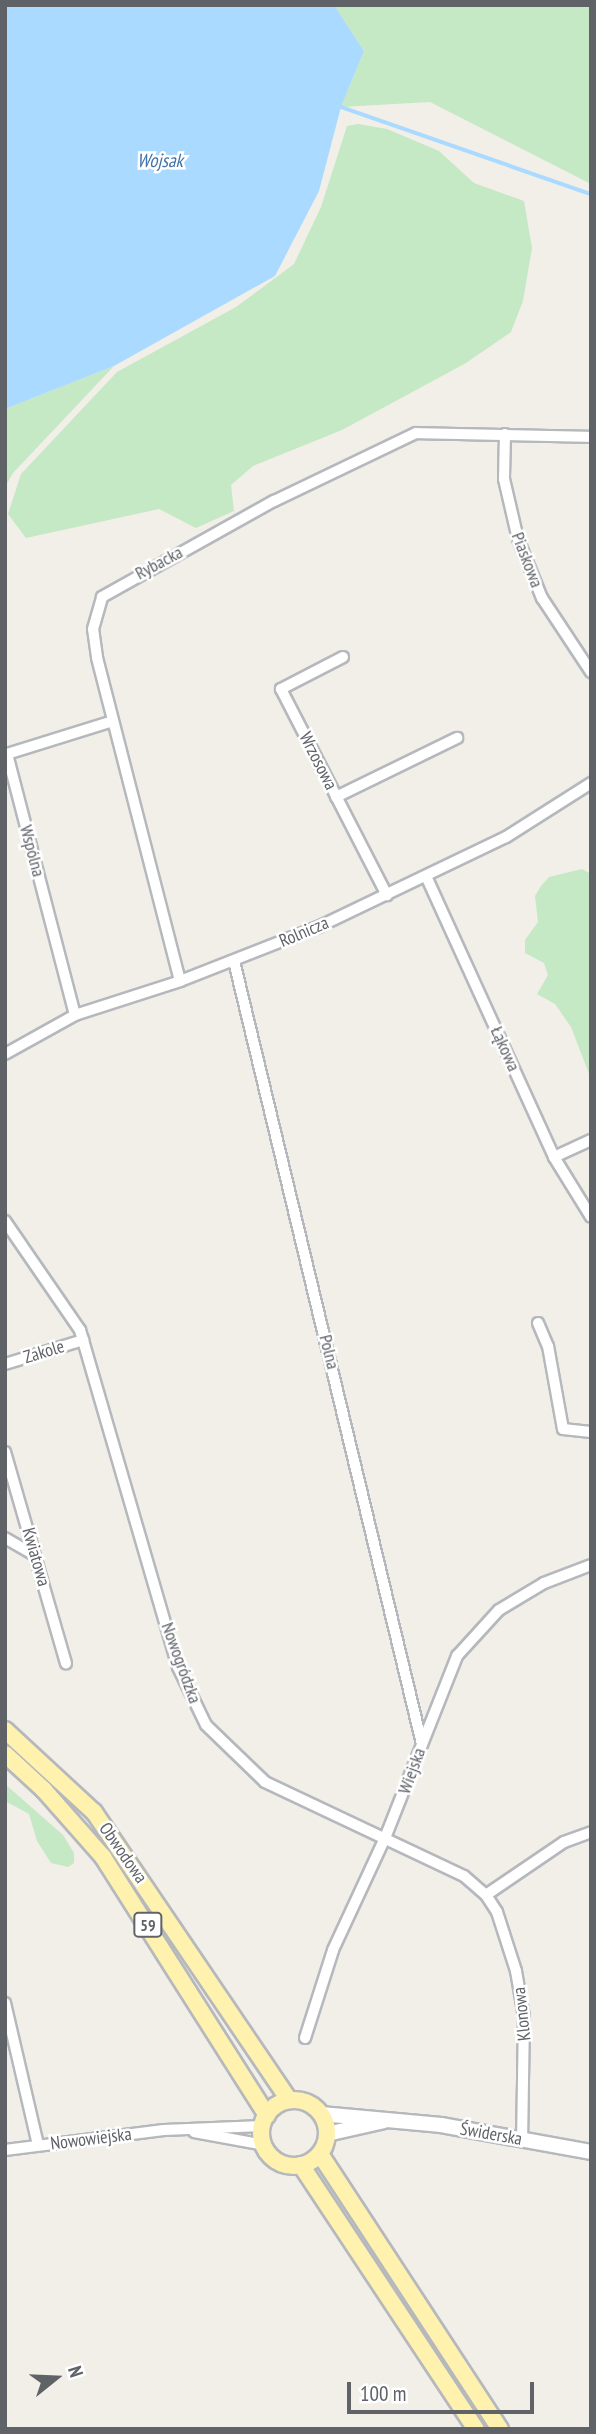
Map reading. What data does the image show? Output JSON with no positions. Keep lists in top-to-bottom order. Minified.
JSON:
{"streets":{"main road":["Obwodowa","59"],"street":["Piaskowa","Rybacka","Wrzosowa","Wspólna","Rolnicza","Łąkowa","Zakole","Polna","Kwiatowa","Nowogródzka","Wiejska","Klonowa","Świderska","Nowowiejska"]},"crossings":[["Piaskowa","Rybacka"],["Rybacka","Wspólna"],["Rybacka","Rolnicza"],["Wrzosowa","Rolnicza"],["Wspólna","Rolnicza"],["Rolnicza","Łąkowa"],["Rolnicza","Polna"],["Zakole","Nowogródzka"],["Polna","Wiejska"],["Nowogródzka","Wiejska"],["Nowogródzka","Klonowa"],["Obwodowa","Świderska"],["Obwodowa","Nowowiejska"],["Klonowa","Świderska"],["Świderska","Nowowiejska"]],"water":["Wojsak"],"scale_bar":"100 m","north":"right"}
